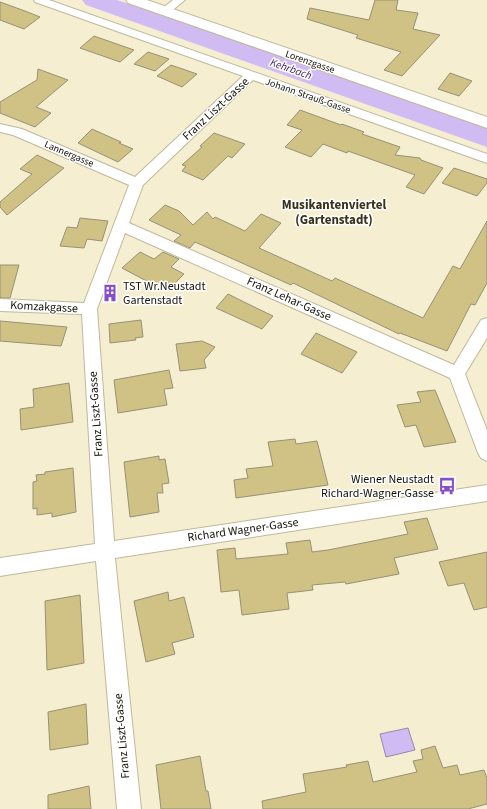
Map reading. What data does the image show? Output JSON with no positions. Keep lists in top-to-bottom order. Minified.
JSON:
{"streets":{"street":["Lorenzgasse","Johann Strauß-Gasse","Franz Liszt-Gasse","Lannergasse","Franz Lehar-Gasse","Komzakgasse","Richard Wagner-Gasse"]},"crossings":[["Johann Strauß-Gasse","Franz Liszt-Gasse"],["Franz Liszt-Gasse","Lannergasse"],["Franz Liszt-Gasse","Franz Lehar-Gasse"],["Franz Liszt-Gasse","Komzakgasse"],["Franz Liszt-Gasse","Richard Wagner-Gasse"]],"districts":["Musikantenviertel (Gartenstadt)"],"water":["Kehrbach"],"places":{"building":["TST Wr.Neustadt Gartenstadt"],"bus stop":["Wiener Neustadt Richard-Wagner-Gasse"]}}
